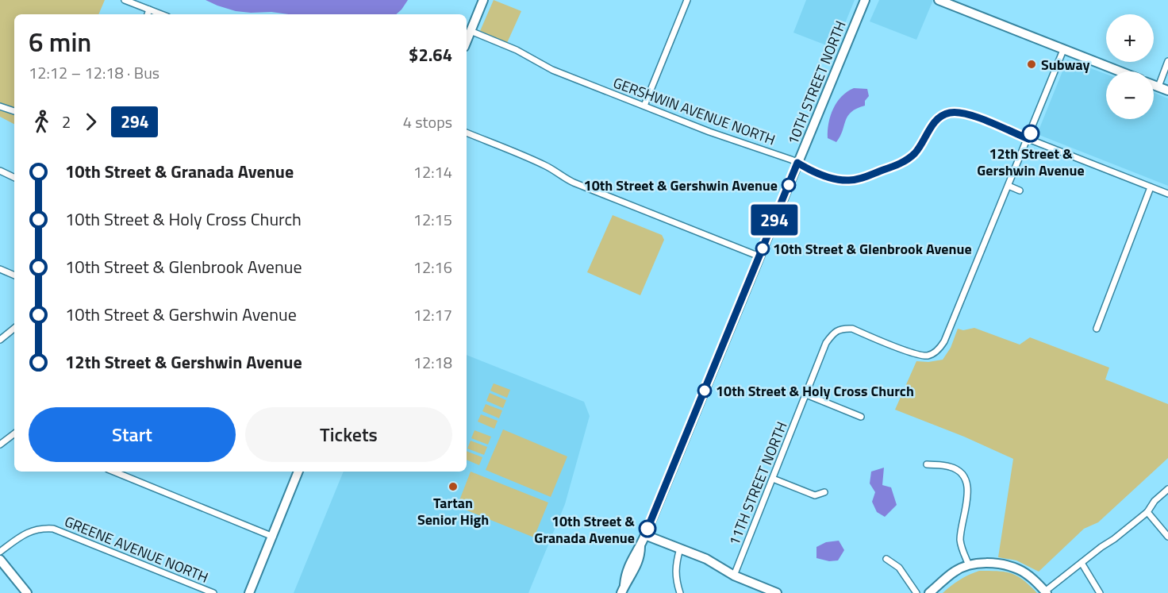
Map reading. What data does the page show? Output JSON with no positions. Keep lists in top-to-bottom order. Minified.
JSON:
{"streets":{"main road":["10TH STREET NORTH"],"street":["GERSHWIN AVENUE NORTH","11TH STREET NORTH","GREENE AVENUE NORTH"]},"crossings":[["10TH STREET NORTH","GERSHWIN AVENUE NORTH"]],"places":["Subway","12th Street & Gershwin Avenue","10th Street & Gershwin Avenue","10th Street & Glenbrook Avenue","10th Street & Holy Cross Church","Tartan Senior High","10th Street & Granada Avenue"],"lines":["bus line 294"],"page":{"on_map":"294","map_buttons":["+","−"],"heading":["6 min","12:12 – 12:18 · Bus","$2.64"],"legs":["2","294","4 stops"],"list":[{"name":"10th Street & Granada Avenue","value":"12:14"},{"name":"10th Street & Holy Cross Church","value":"12:15"},{"name":"10th Street & Glenbrook Avenue","value":"12:16"},{"name":"10th Street & Gershwin Avenue","value":"12:17"},{"name":"12th Street & Gershwin Avenue","value":"12:18"}],"buttons":["Start","Tickets"]}}
